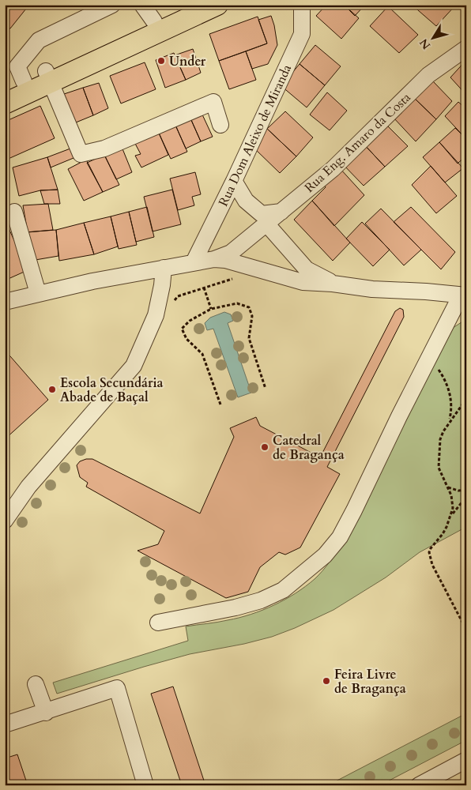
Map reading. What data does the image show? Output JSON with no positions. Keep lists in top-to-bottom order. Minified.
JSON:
{"streets":{"street":["Rua Dom Aleixo de Miranda","Rua Eng. Amaro da Costa"]},"places":["Under","Escola Secundária Abade de Baçal","Catedral de Bragança","Feira Livre de Bragança"],"north":"bottom left"}
